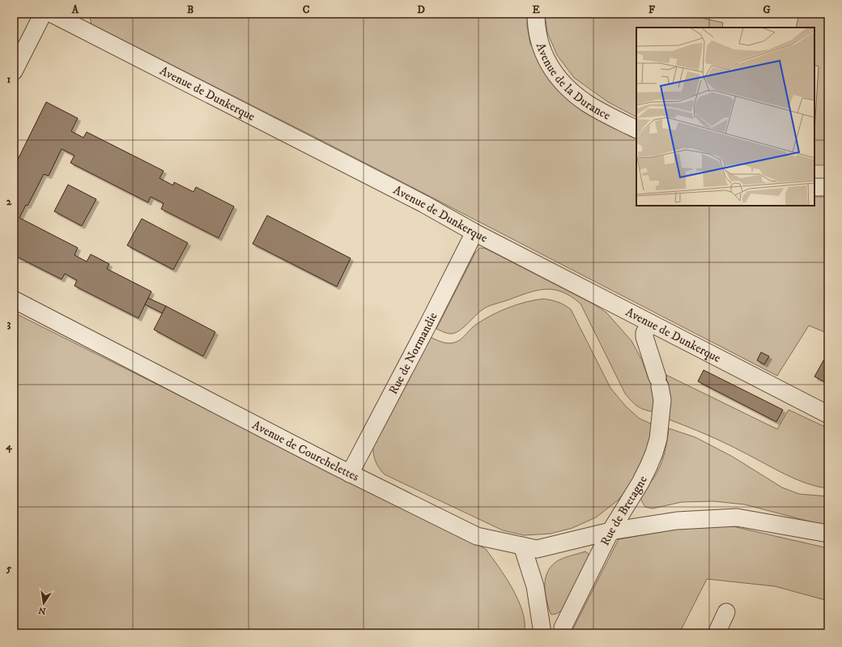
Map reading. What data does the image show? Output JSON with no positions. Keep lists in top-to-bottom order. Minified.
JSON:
{"streets":{"street":["Avenue de la Durance","Avenue de Dunkerque","Rue de Normandie","Avenue de Courchelettes","Rue de Bretagne"]},"crossings":[["Avenue de Dunkerque","Rue de Normandie"],["Avenue de Dunkerque","Rue de Bretagne"],["Rue de Normandie","Avenue de Courchelettes"],["Avenue de Courchelettes","Rue de Bretagne"]],"north":"bottom","grid":{"columns":["A","B","C","D","E","F","G"],"rows":["1","2","3","4","5"]}}
